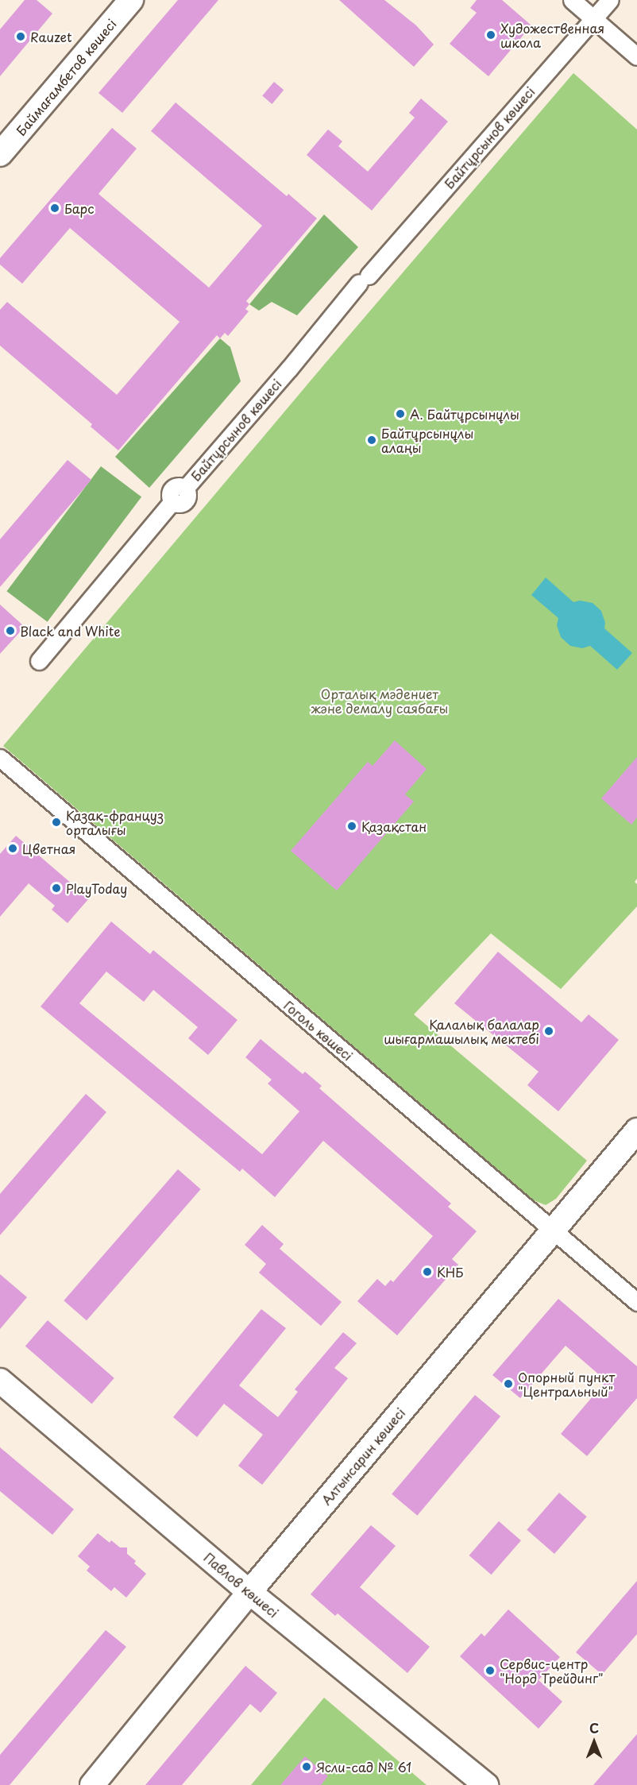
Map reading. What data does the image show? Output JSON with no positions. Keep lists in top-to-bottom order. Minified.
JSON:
{"streets":{"street":["Баймағамбетов көшесі","Байтұрсынов көшесі","Гоголь көшесі","Алтынсарин көшесі","Павлов көшесі"]},"crossings":[["Гоголь көшесі","Алтынсарин көшесі"],["Алтынсарин көшесі","Павлов көшесі"]],"parks":["Орталық мәдениет және демалу саябағы"],"places":["Художественная школа","Rauzet","Барс","А. Байтұрсынұлы","Байтұрсынұлы алаңы","Black and White","Қазақ-француз орталығы","Қазақстан","Цветная","PlayToday","Қалалық балалар шығармашылық мектебі","КНБ","Опорный пункт \"Центральный\"","Сервис-центр \"Норд Трейдинг\"","Ясли-сад № 61"],"north":"top"}
